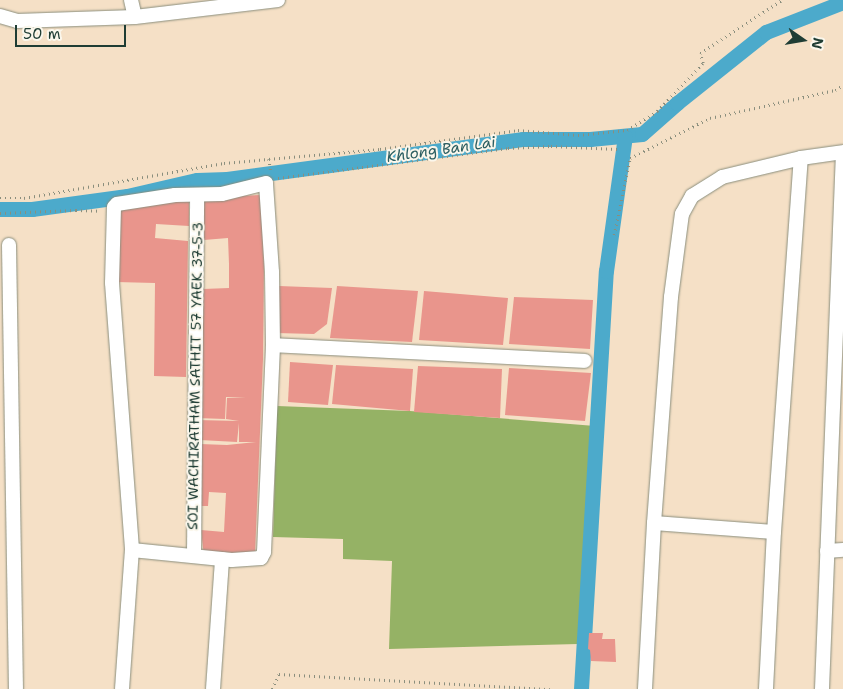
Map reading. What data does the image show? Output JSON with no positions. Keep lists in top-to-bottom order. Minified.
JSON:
{"streets":{"street":["SOI WACHIRATHAM SATHIT 57 YAEK 37-5-3"]},"water":["Khlong Ban Lai"],"scale_bar":"50 m","north":"right"}
